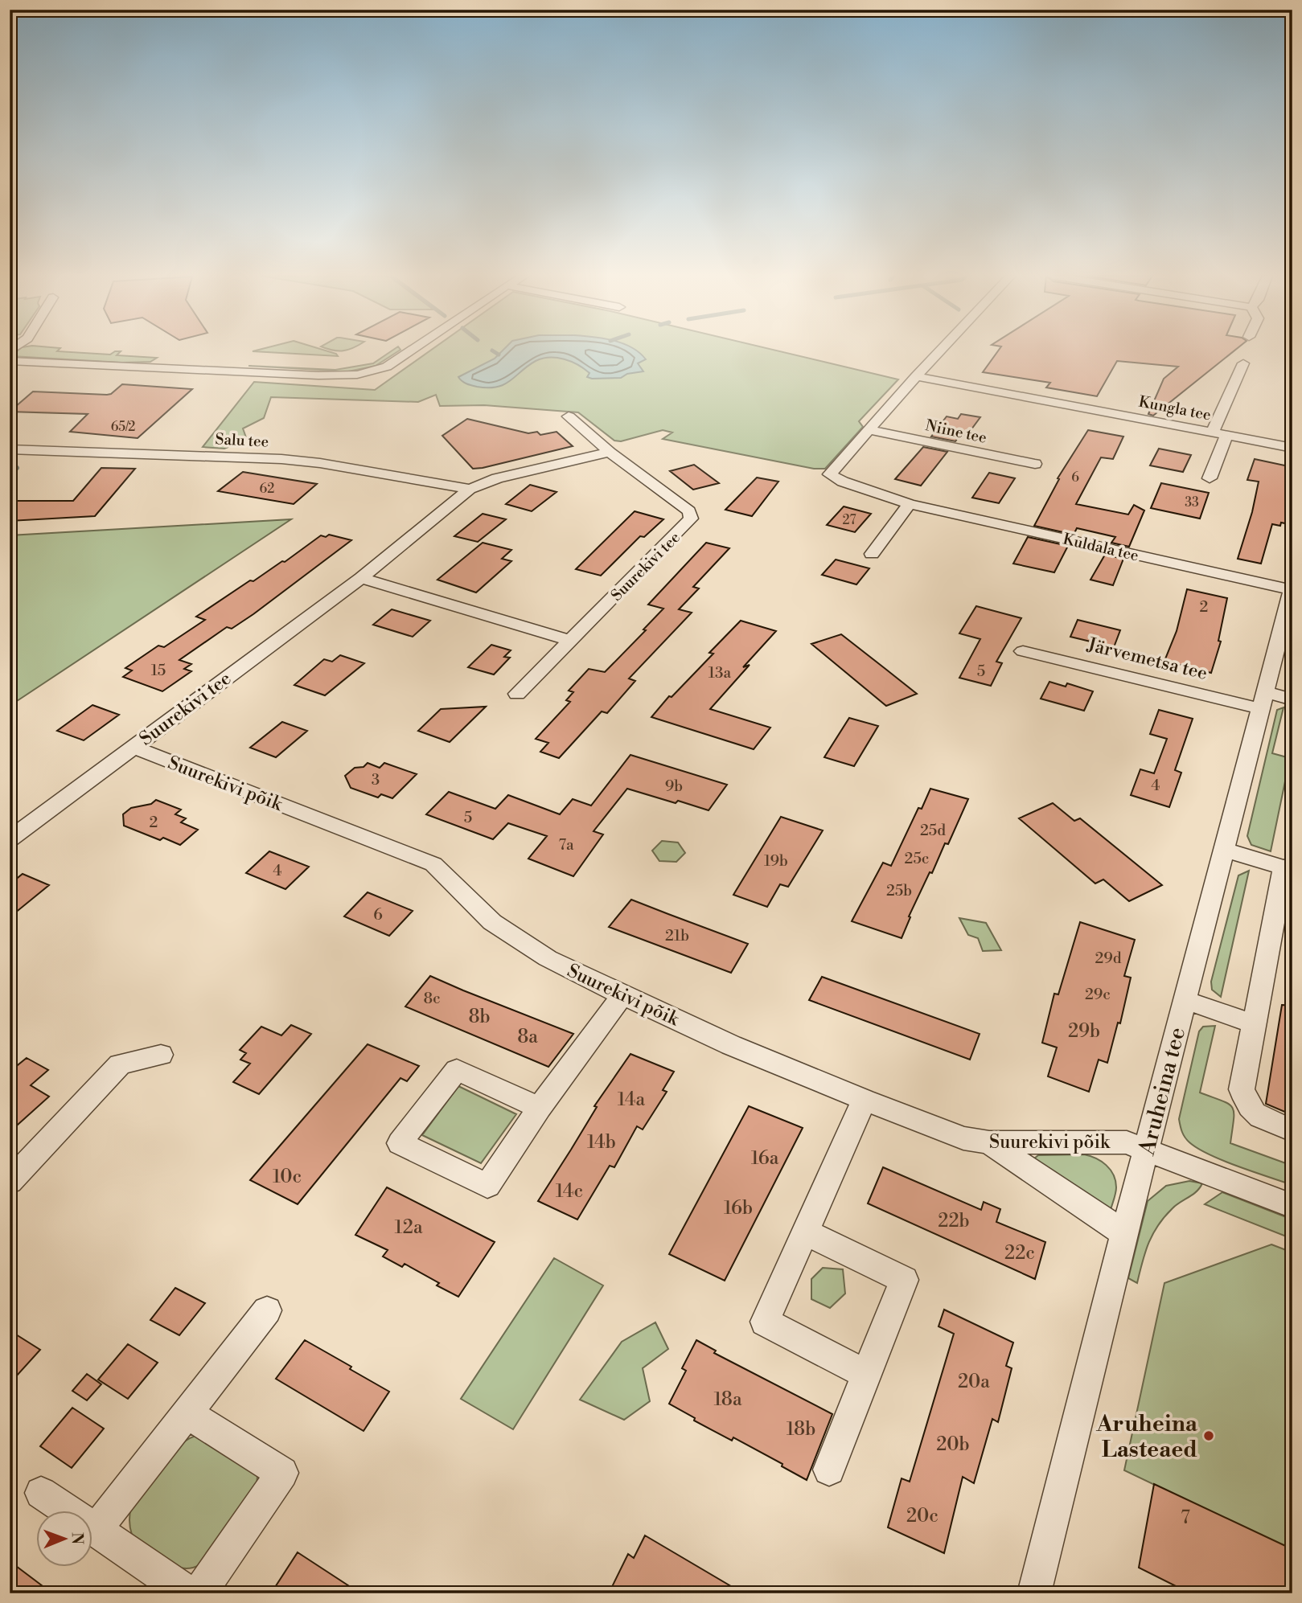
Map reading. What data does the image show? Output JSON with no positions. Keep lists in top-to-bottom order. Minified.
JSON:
{"streets":{"street":["Kungla tee","Niine tee","Salu tee","Kuldala tee","Suurekivi tee","Järvemetsa tee","Suurekivi põik","Aruheina tee"]},"crossings":[["Niine tee","Kuldala tee"],["Salu tee","Suurekivi tee"],["Kuldala tee","Aruheina tee"],["Suurekivi tee","Suurekivi põik"],["Järvemetsa tee","Aruheina tee"],["Suurekivi põik","Aruheina tee"]],"places":["Aruheina Lasteaed"],"house_numbers":["65/2","6","62","33","27","2","15","5","13a","3","4","9b","5","2","25d","7a","25c","19b","4","25b","6","21b","29d","29c","8c","8b","29b","8a","14a","14b","16a","10c","14c","16b","22b","12a","22c","20a","18a","18b","20b","20c","7"],"north":"right"}
